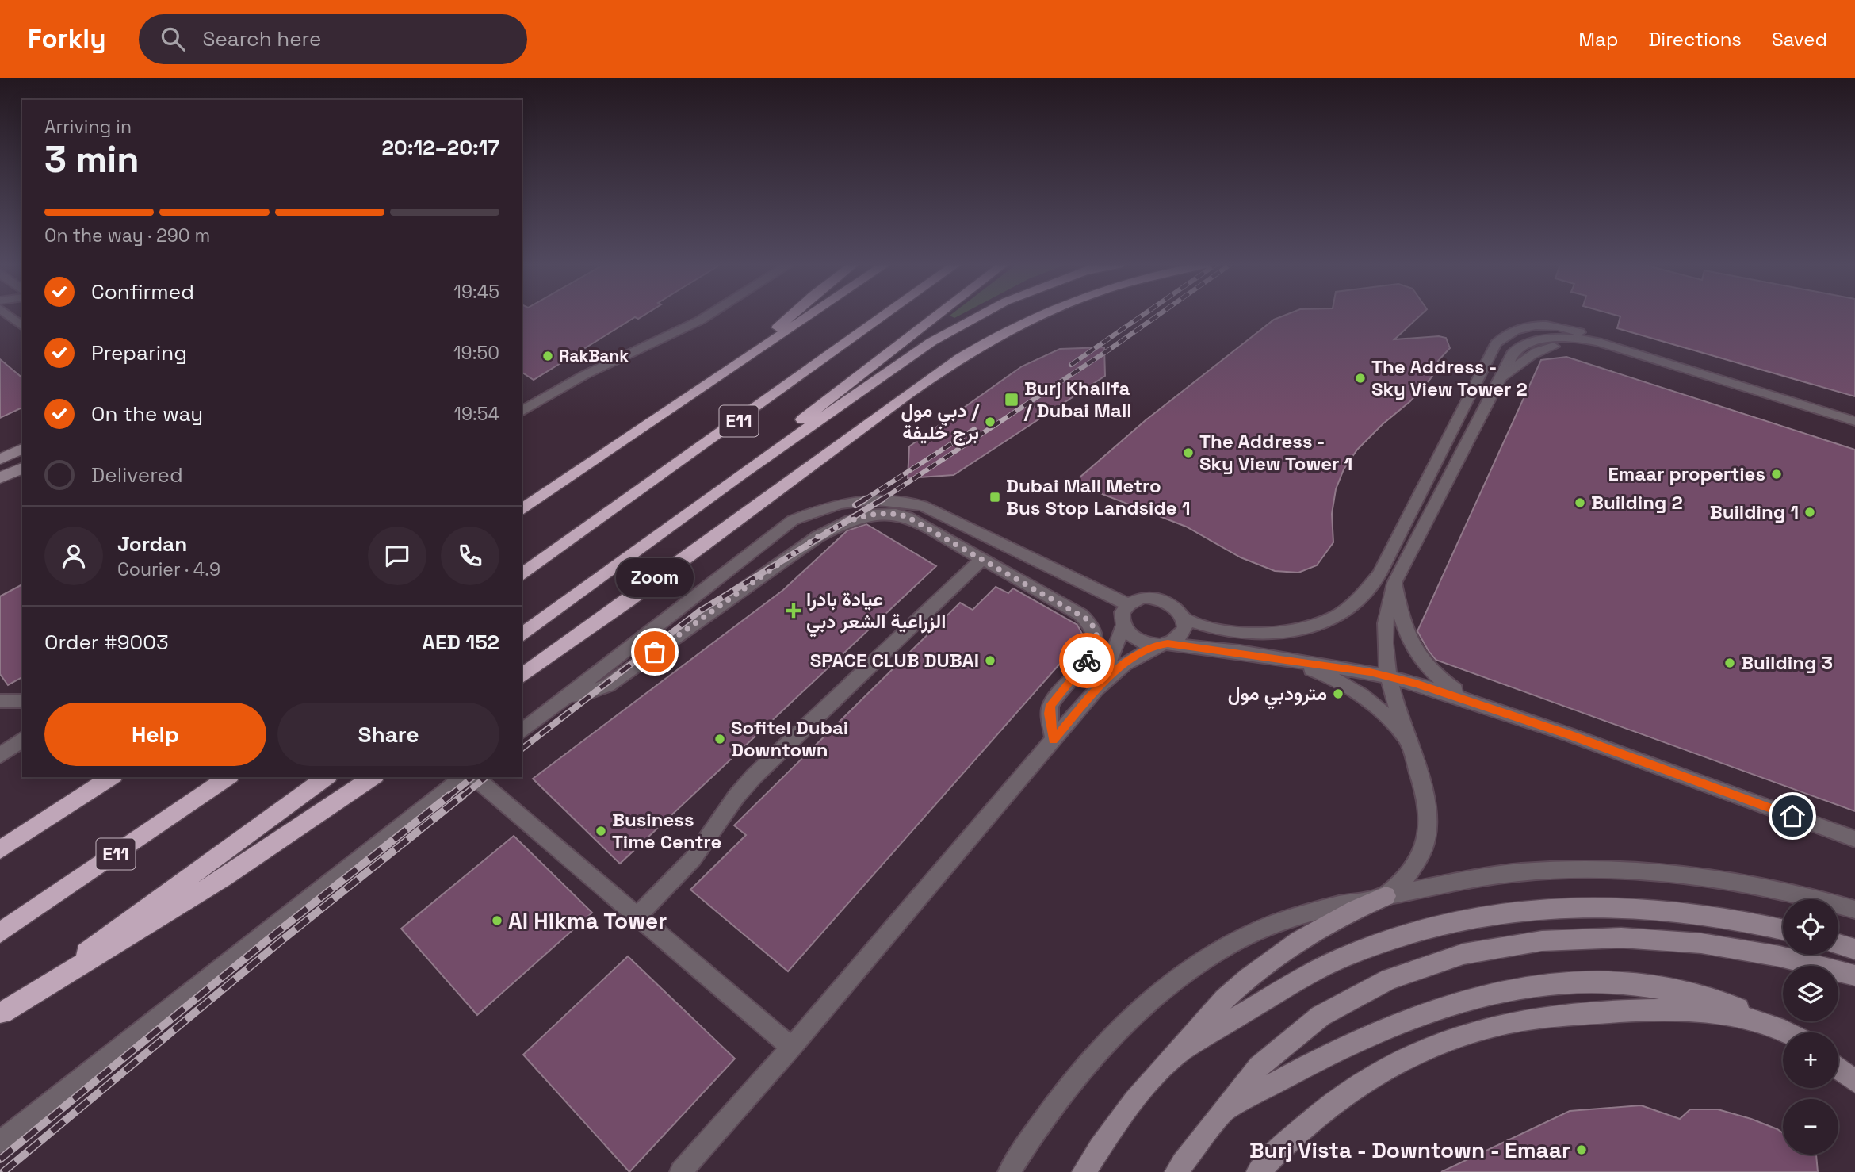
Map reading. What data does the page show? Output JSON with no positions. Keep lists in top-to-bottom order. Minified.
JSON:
{"streets":{"highway":["E11"]},"places":{"other":["RakBank","The Address - Sky View Tower 2","دبي مول / برج خليفة","The Address - Sky View Tower 1","Emaar properties","Building 2","Building 1","Zoom","SPACE CLUB DUBAI","Building 3","مترودبي مول","Sofitel Dubai Downtown","Business Time Centre","Al Hikma Tower","Burj Vista - Downtown - Emaar"],"transit":["Burj Khalifa / Dubai Mall","Dubai Mall Metro Bus Stop Landside 1"],"health":["عيادة بادرا الزراعية الشعر دبي"]},"page":{"header":"Forkly","search":"Search here","nav":["Map","Directions","Saved"],"heading":["3 min","Arriving in","20:12–20:17"],"panel":["Jordan","Courier · 4.9","Order #9003","AED 152"],"bar":"On the way · 290 m","list":[["Confirmed","19:45"],["Preparing","19:50"],["On the way","19:54"],"Delivered"],"bubble":"Zoom","buttons":["Help","Share"],"map_buttons":["+","−"]}}
